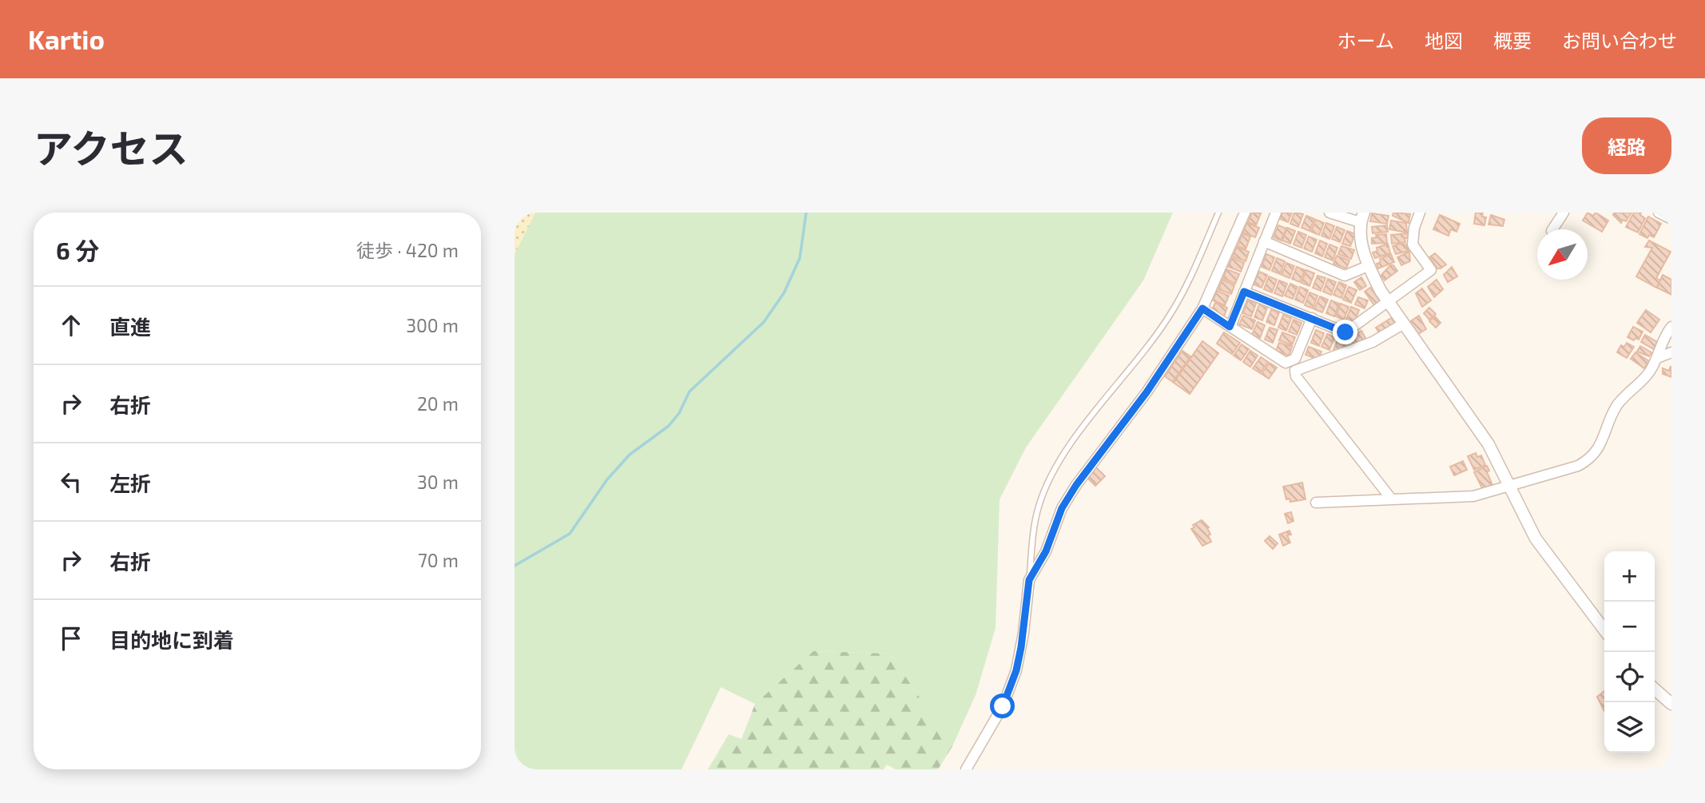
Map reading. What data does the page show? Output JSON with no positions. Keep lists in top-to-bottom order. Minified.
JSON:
{"north":"bottom left","page":{"header":"Kartio","nav":["ホーム","地図","概要","お問い合わせ"],"title":"アクセス","buttons":"経路","heading":["6 分","徒歩 · 420 m"],"list":[["直進","300 m"],["右折","20 m"],["左折","30 m"],["右折","70 m"],"目的地に到着"],"map_buttons":["+","−"]}}
